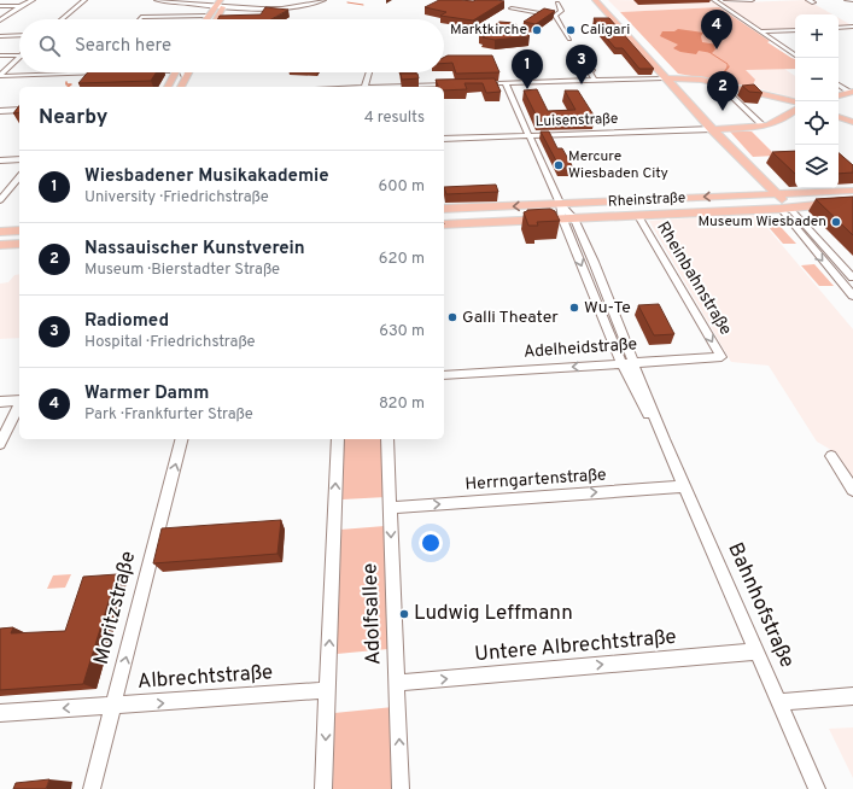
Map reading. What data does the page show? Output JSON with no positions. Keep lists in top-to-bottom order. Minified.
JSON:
{"streets":{"main road":["Rheinstraße"],"street":["Luisenstraße","Rheinbahnstraße","Adelheidstraße","Herrngartenstraße","Bahnhofstraße","Moritzstraße","Adolfsallee","Untere Albrechtstraße","Albrechtstraße"]},"crossings":[["Luisenstraße","Bahnhofstraße"],["Rheinstraße","Rheinbahnstraße"],["Rheinstraße","Bahnhofstraße"],["Rheinbahnstraße","Adelheidstraße"],["Adelheidstraße","Bahnhofstraße"],["Herrngartenstraße","Bahnhofstraße"],["Herrngartenstraße","Adolfsallee"],["Bahnhofstraße","Untere Albrechtstraße"],["Moritzstraße","Albrechtstraße"],["Adolfsallee","Untere Albrechtstraße"]],"one_way":["Rheinbahnstraße","Adelheidstraße","Herrngartenstraße","Moritzstraße","Untere Albrechtstraße"],"places":["Marktkirche","Caligari","Mercure Wiesbaden City","Museum Wiesbaden","Wu-Te","Galli Theater","Ludwig Leffmann"],"page":{"pins":["4","3","1","2"],"map_buttons":["+","−"],"search":"Search here","heading":["Nearby","4 results"],"list":[{"mark":"1","name":"Wiesbadener Musikakademie","note":"University · Friedrichstraße","value":"600 m"},{"mark":"2","name":"Nassauischer Kunstverein","note":"Museum · Bierstadter Straße","value":"620 m"},{"mark":"3","name":"Radiomed","note":"Hospital · Friedrichstraße","value":"630 m"},{"mark":"4","name":"Warmer Damm","note":"Park · Frankfurter Straße","value":"820 m"}]}}
